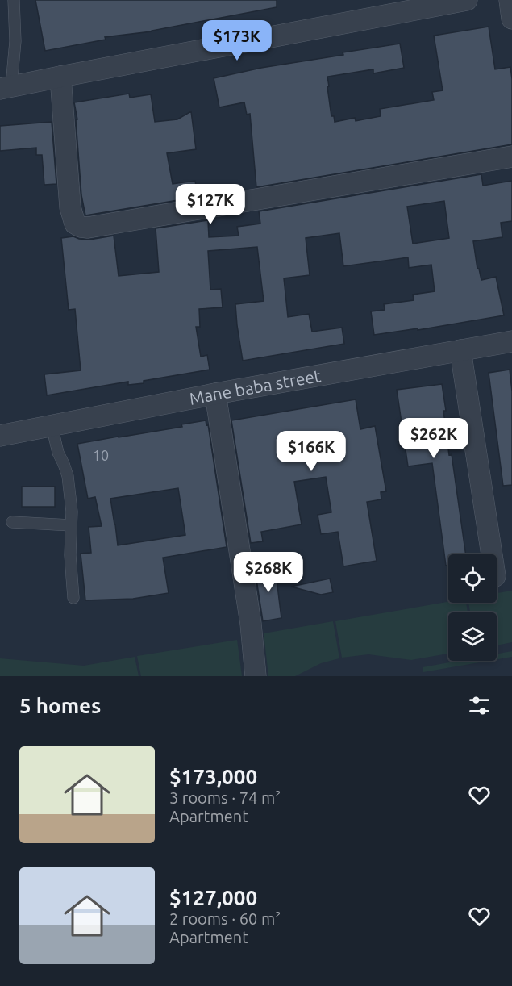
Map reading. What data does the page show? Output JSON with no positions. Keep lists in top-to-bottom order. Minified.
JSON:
{"streets":{"street":["Mane baba street"]},"house_numbers":["10"],"page":{"price":["$173K","$127K","$262K","$166K","$268K"],"heading":"5 homes","list":[{"name":"$173,000","note":"3 rooms · 74 m² · Apartment"},{"name":"$127,000","note":"2 rooms · 60 m² · Apartment"}]}}
